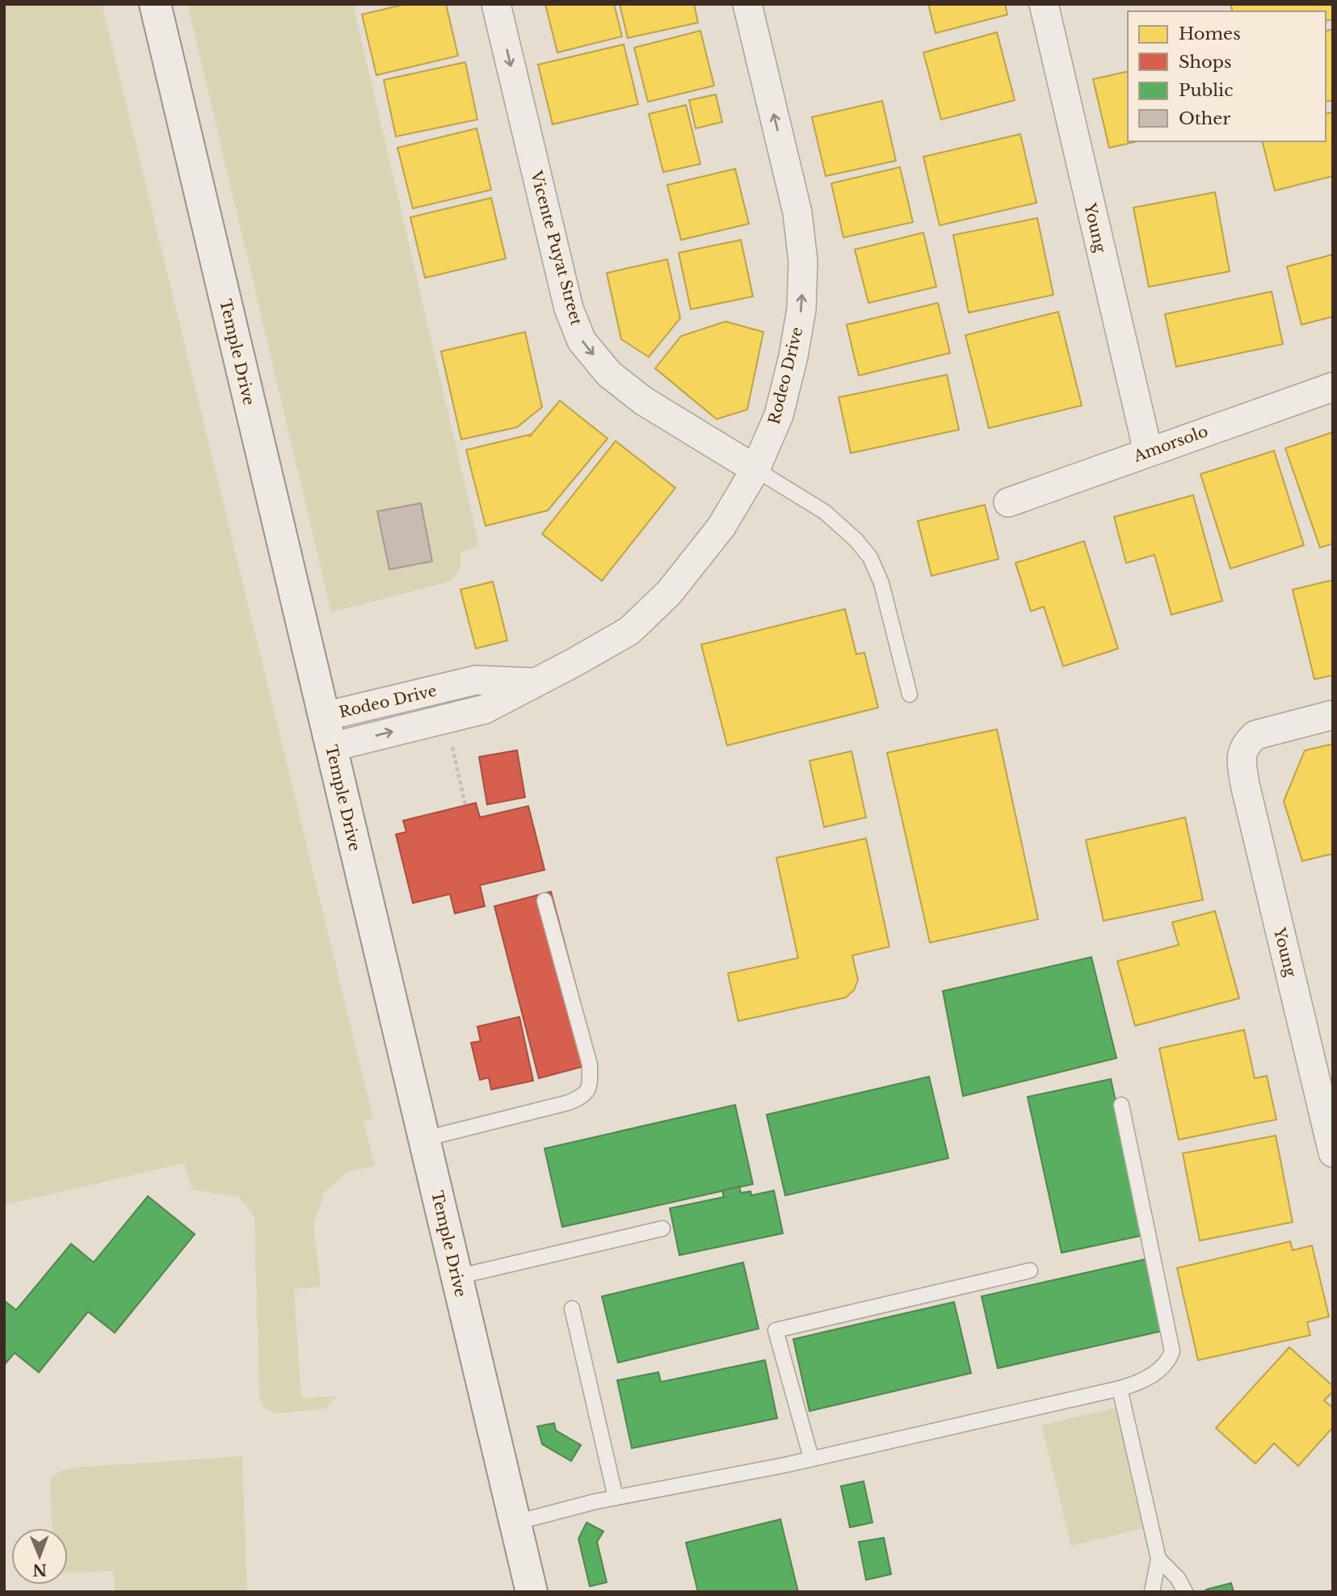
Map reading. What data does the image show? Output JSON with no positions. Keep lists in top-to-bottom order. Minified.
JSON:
{"streets":{"street":["Young","Vicente Puyat Street","Temple Drive","Rodeo Drive","Amorsolo"]},"crossings":[["Young","Amorsolo"],["Vicente Puyat Street","Rodeo Drive"],["Temple Drive","Rodeo Drive"]],"one_way":["Vicente Puyat Street","Rodeo Drive"],"legend":["Homes","Shops","Public","Other"],"north":"bottom"}
